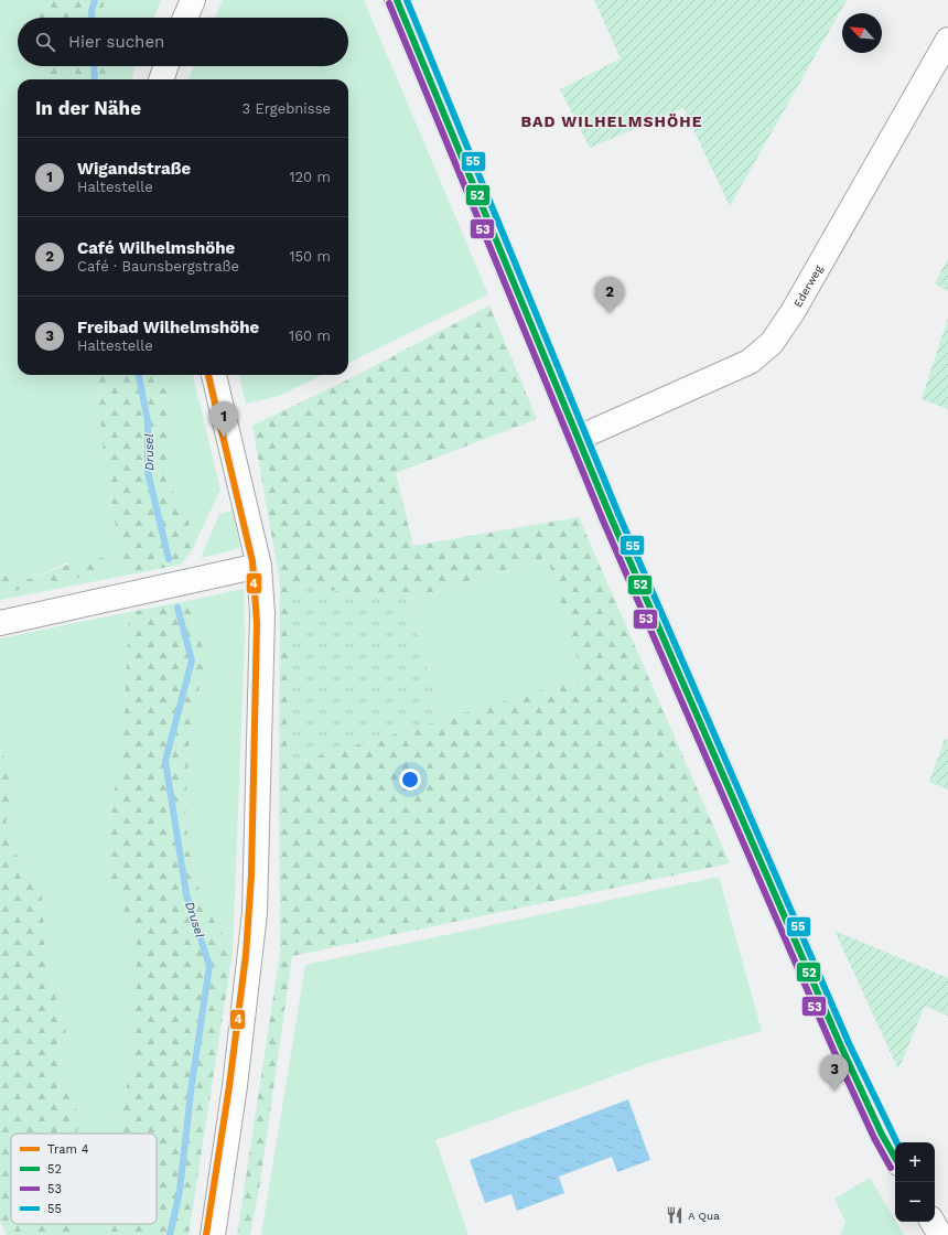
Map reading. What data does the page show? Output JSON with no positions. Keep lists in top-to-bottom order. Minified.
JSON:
{"streets":{"street":["Ederweg"]},"districts":["BAD WILHELMSHÖHE"],"water":["Drusel"],"places":{"restaurant":["A Qua"]},"lines":["transit line 52","transit line 55","transit line 53","tram line 4"],"legend":["Tram 4","52","53","55"],"north":"top left","page":{"search":"Hier suchen","heading":["In der Nähe","3 Ergebnisse"],"list":[{"mark":"1","name":"Wigandstraße","note":"Haltestelle","value":"120 m"},{"mark":"2","name":"Café Wilhelmshöhe","note":"Café · Baunsbergstraße","value":"150 m"},{"mark":"3","name":"Freibad Wilhelmshöhe","note":"Haltestelle","value":"160 m"}],"pins":["2","1","3"],"map_buttons":["+","−"]}}
